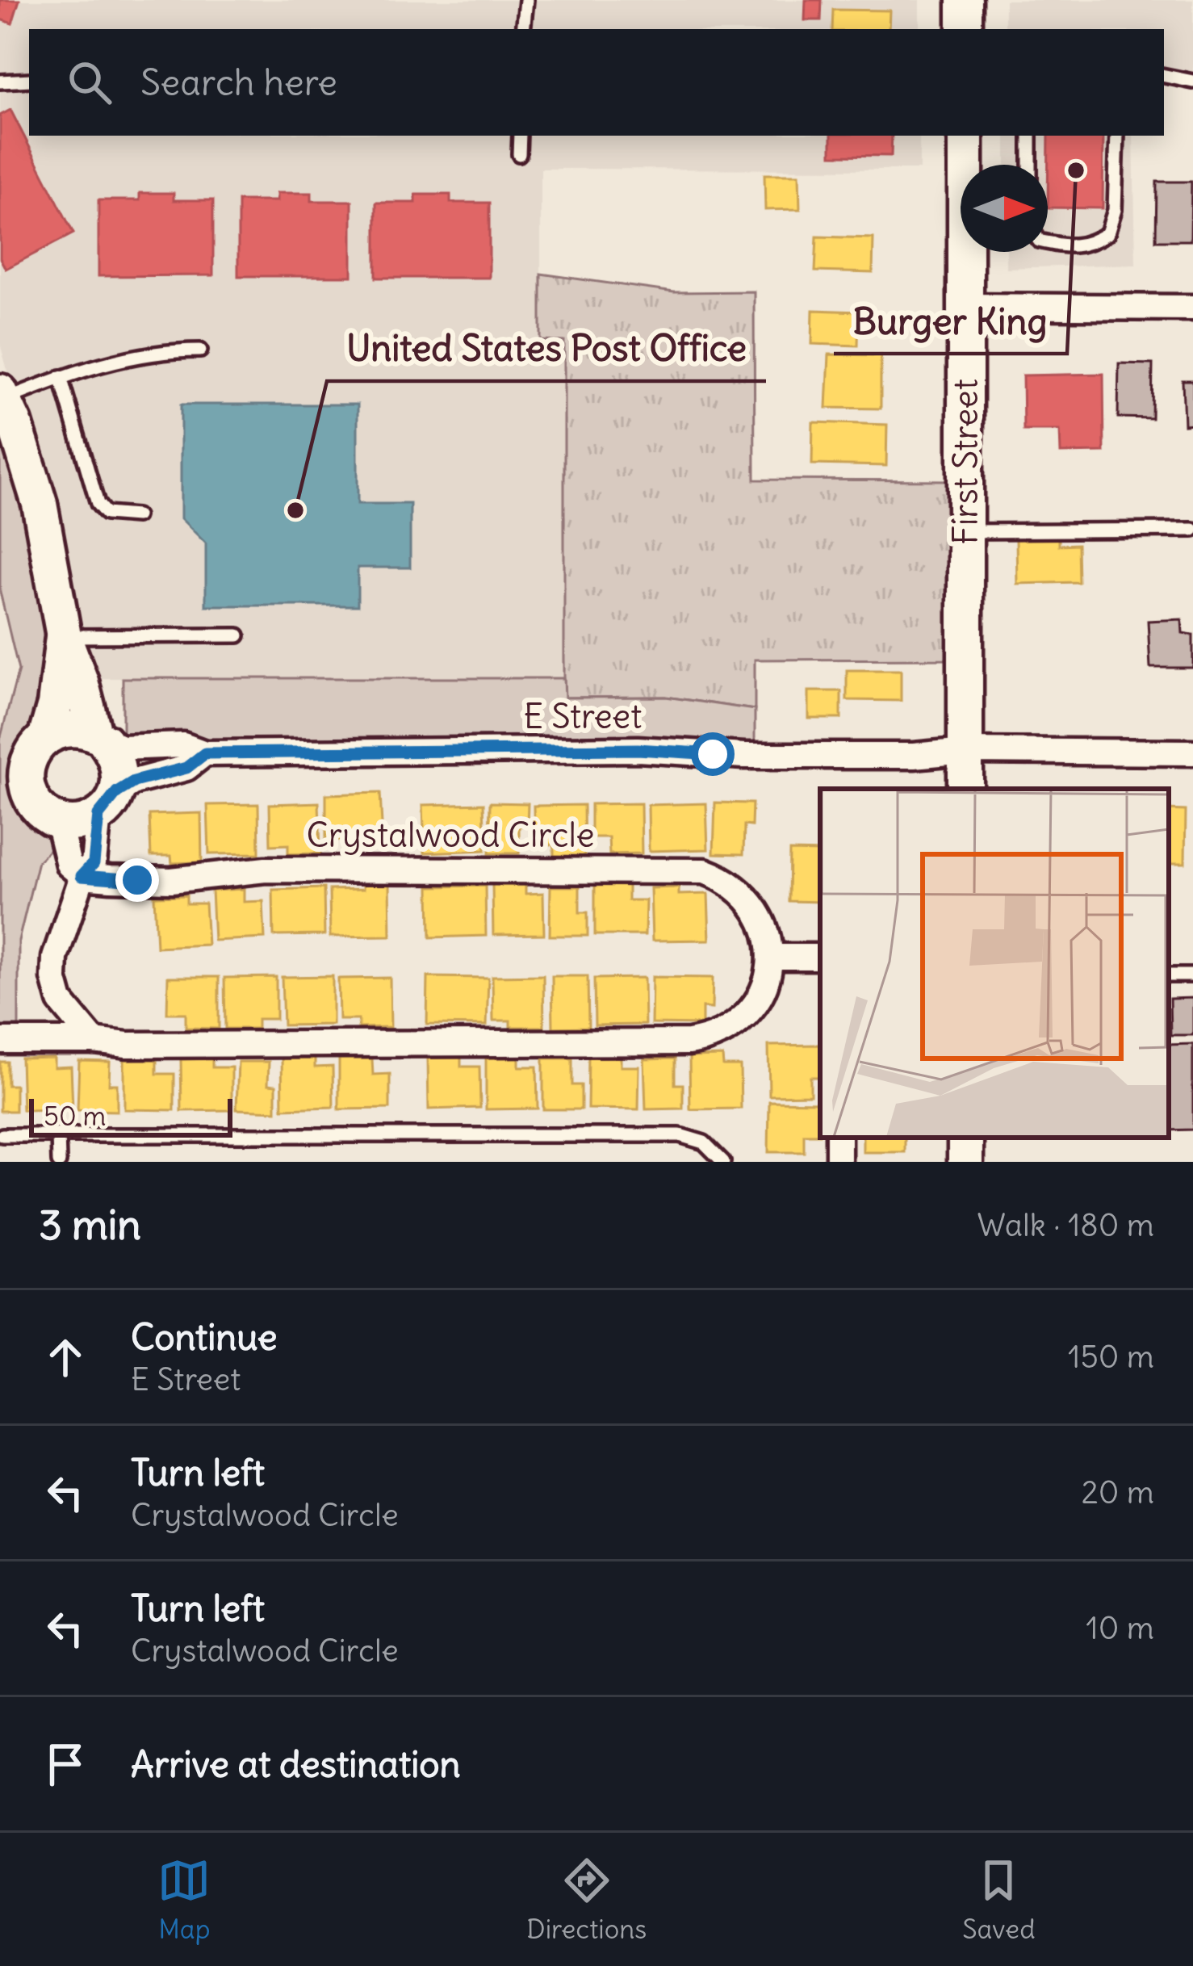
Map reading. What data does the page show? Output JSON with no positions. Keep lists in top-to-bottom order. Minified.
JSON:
{"streets":{"street":["First Street","E Street","Crystalwood Circle"]},"crossings":[["First Street","E Street"]],"places":["Burger King","United States Post Office"],"scale_bar":"50 m","north":"right","page":{"search":"Search here","scale":"50 m","heading":["3 min","Walk · 180 m"],"list":[["Continue","E Street","150 m"],["Turn left","Crystalwood Circle","20 m"],["Turn left","Crystalwood Circle","10 m"],"Arrive at destination"],"nav":["Map","Directions","Saved"]}}
